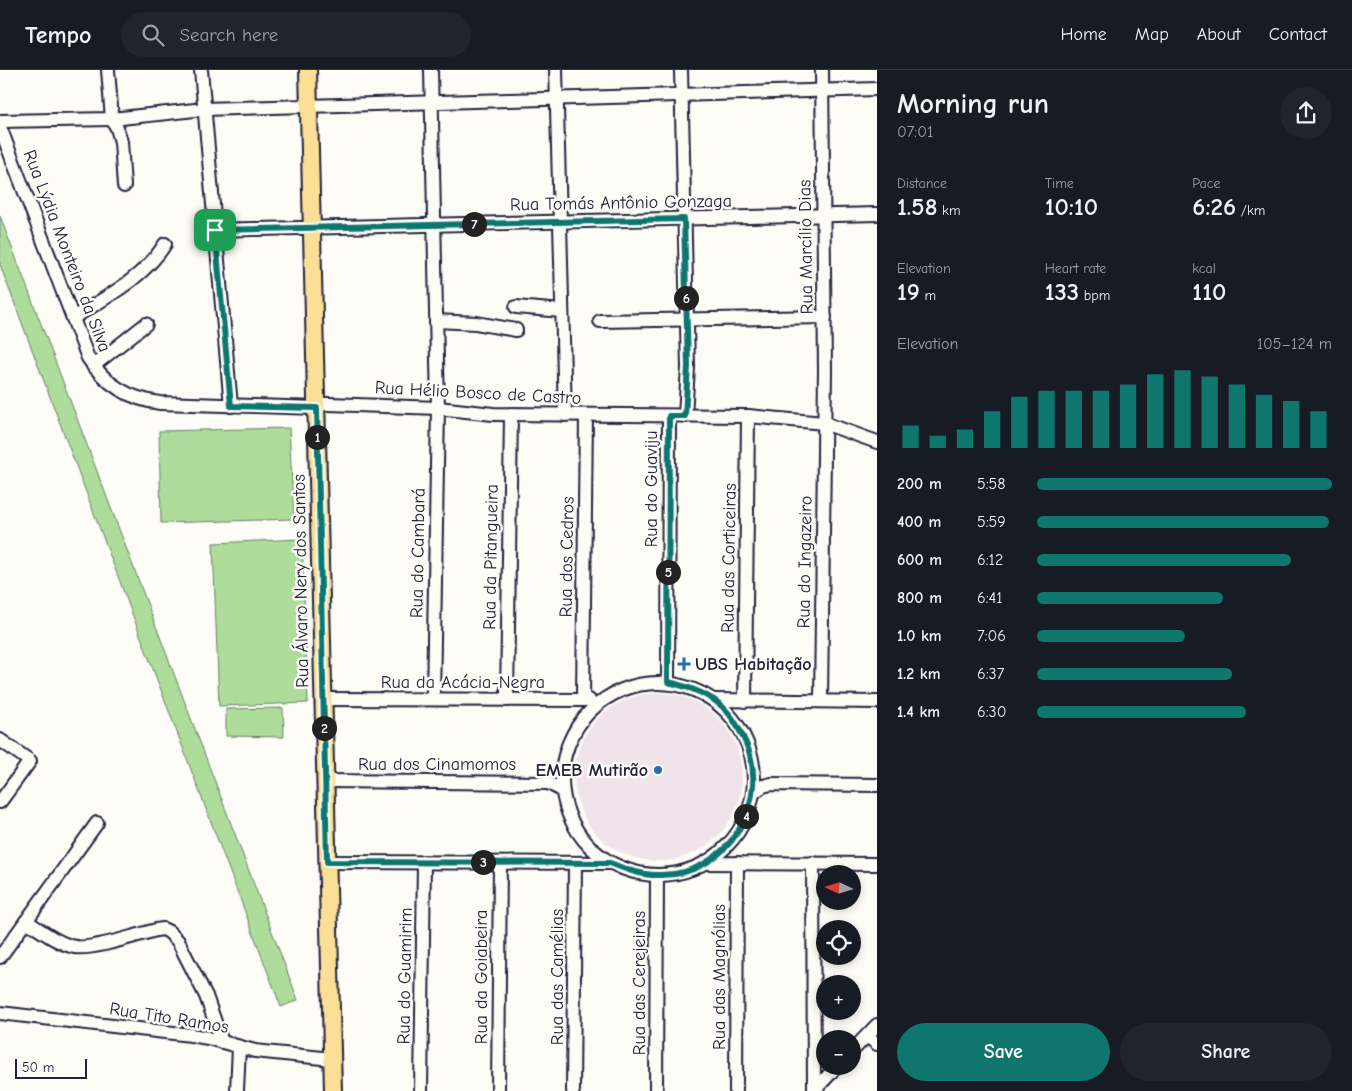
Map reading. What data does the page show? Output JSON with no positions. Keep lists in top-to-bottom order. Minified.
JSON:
{"streets":{"main road":["Rua Álvaro Nery dos Santos"],"street":["Rua Tomás Antônio Gonzaga","Rua Marcílio Dias","Rua Lýdia Monteiro da Silva","Rua Hélio Bosco de Castro","Rua do Guaviju","Rua do Cambará","Rua da Pitangueira","Rua dos Cedros","Rua das Corticeiras","Rua do Ingazeiro","Rua da Acácia-Negra","Rua dos Cinamomos","Rua do Guamirim","Rua da Goiabeira","Rua das Camélias","Rua das Magnólias","Rua das Cerejeiras","Rua Tito Ramos"]},"crossings":[["Rua Tomás Antônio Gonzaga","Rua Marcílio Dias"],["Rua Tomás Antônio Gonzaga","Rua do Cambará"],["Rua Tomás Antônio Gonzaga","Rua Álvaro Nery dos Santos"],["Rua Marcílio Dias","Rua Hélio Bosco de Castro"],["Rua Marcílio Dias","Rua do Ingazeiro"],["Rua Lýdia Monteiro da Silva","Rua Hélio Bosco de Castro"],["Rua Hélio Bosco de Castro","Rua do Guaviju"],["Rua Hélio Bosco de Castro","Rua do Cambará"],["Rua Hélio Bosco de Castro","Rua da Pitangueira"],["Rua Hélio Bosco de Castro","Rua dos Cedros"],["Rua Hélio Bosco de Castro","Rua das Corticeiras"],["Rua Hélio Bosco de Castro","Rua do Ingazeiro"],["Rua Hélio Bosco de Castro","Rua Álvaro Nery dos Santos"],["Rua do Cambará","Rua da Acácia-Negra"],["Rua da Pitangueira","Rua da Acácia-Negra"],["Rua dos Cedros","Rua da Acácia-Negra"],["Rua Álvaro Nery dos Santos","Rua da Acácia-Negra"],["Rua Álvaro Nery dos Santos","Rua dos Cinamomos"],["Rua Álvaro Nery dos Santos","Rua Tito Ramos"]],"places":{"health":["UBS Habitação"],"other":["EMEB Mutirão"]},"scale_bar":"50 m","north":"left","page":{"header":"Tempo","search":"Search here","nav":["Home","Map","About","Contact"],"heading":["Morning run","07:01"],"stats":[["Distance","1.58 km"],["Time","10:10"],["Pace","6:26 /km"],["Elevation","19 m"],["Heart rate","133 bpm"],["kcal","110"]],"pins":["7","6","1","5","2","4","3"],"chart":["Elevation","105–124 m"],"list":[{"name":"200 m","note":"5:58"},{"name":"400 m","note":"5:59"},{"name":"600 m","note":"6:12"},{"name":"800 m","note":"6:41"},{"name":"1.0 km","note":"7:06"},{"name":"1.2 km","note":"6:37"},{"name":"1.4 km","note":"6:30"}],"map_buttons":["+","−"],"buttons":["Save","Share"],"scale":"50 m"}}
